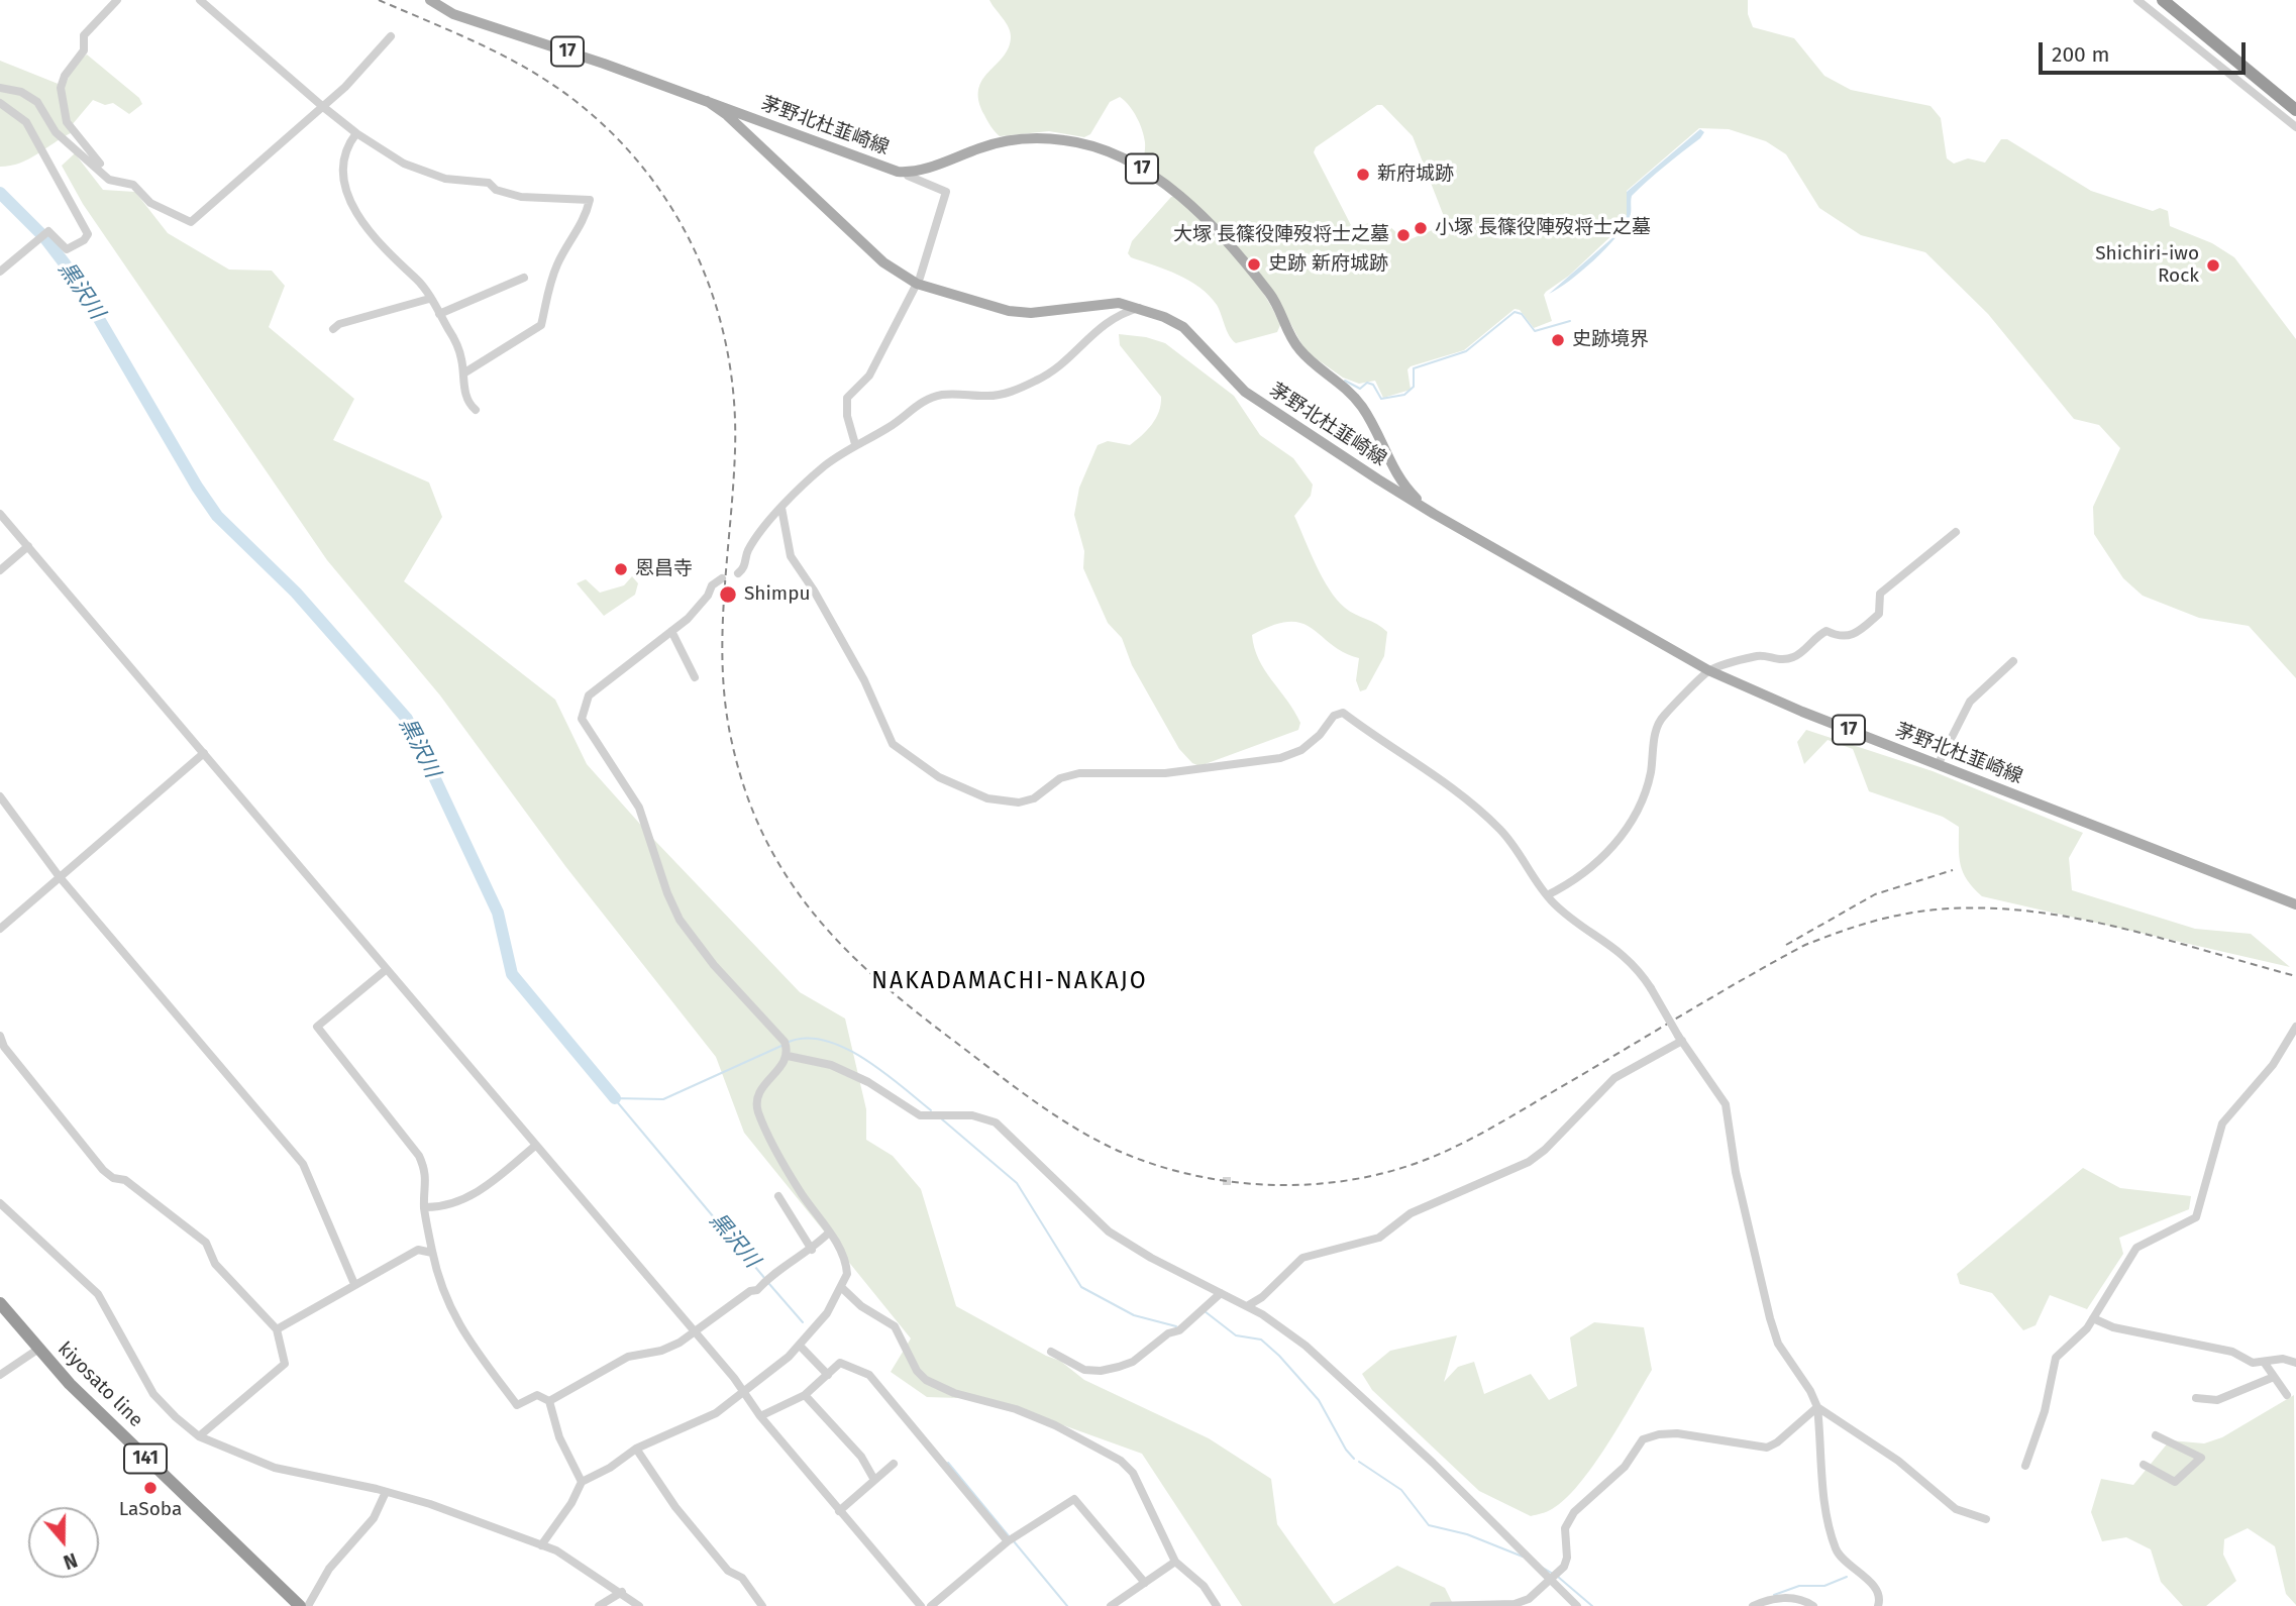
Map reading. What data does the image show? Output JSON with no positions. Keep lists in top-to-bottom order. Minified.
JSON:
{"streets":{"highway":["kiyosato line","141"],"main road":["17","茅野北杜韮崎線"]},"districts":["NAKADAMACHI-NAKAJO"],"water":["黒沢川"],"places":["新府城跡","小塚 長篠役陣歿将士之墓","大塚 長篠役陣歿将士之墓","史跡 新府城跡","Shichiri-iwo Rock","史跡境界","恩昌寺","Shimpu","LaSoba"],"scale_bar":"200 m","north":"bottom"}
